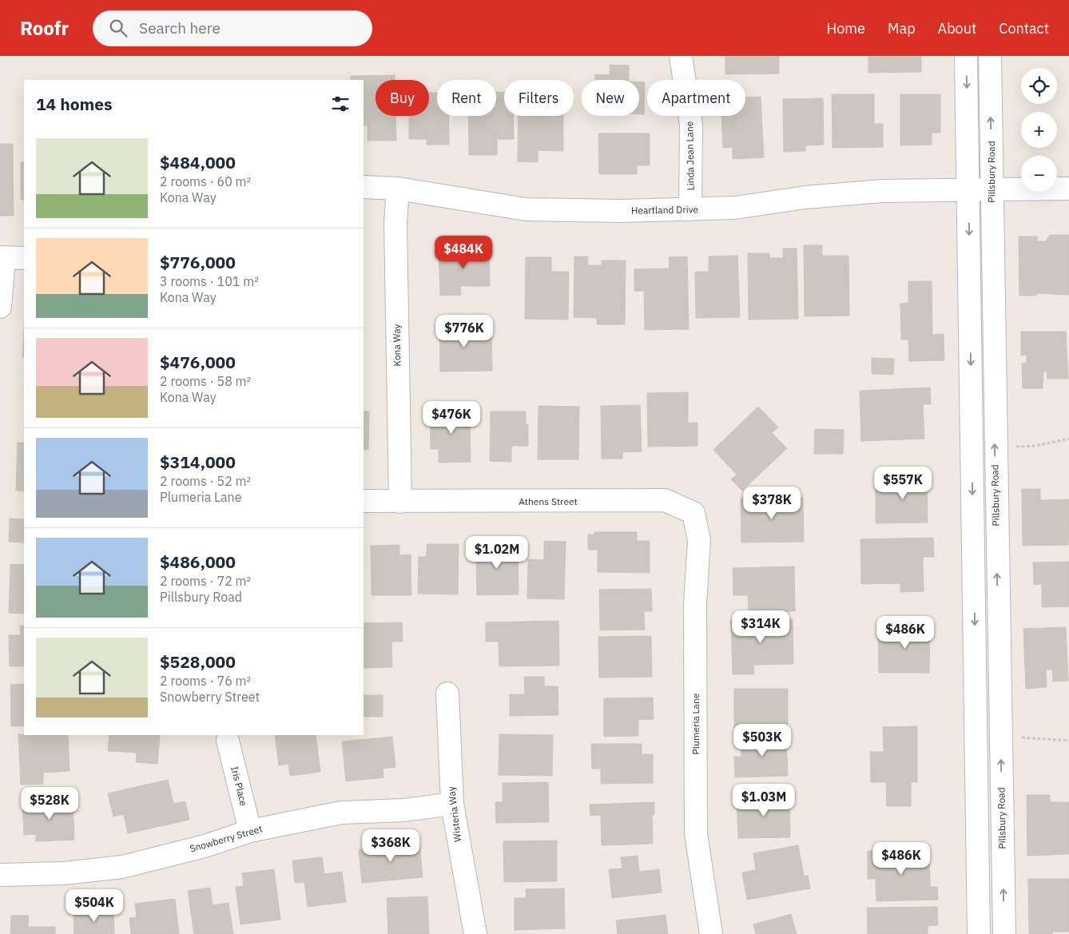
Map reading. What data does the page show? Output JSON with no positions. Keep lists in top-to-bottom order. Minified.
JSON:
{"streets":{"street":["Linda Jean Lane","Pillsbury Road","Heartland Drive","Kona Way","Athens Street","Plumeria Lane","Iris Place","Wisteria Way","Snowberry Street"]},"crossings":[["Linda Jean Lane","Heartland Drive"],["Pillsbury Road","Heartland Drive"],["Heartland Drive","Kona Way"],["Kona Way","Athens Street"],["Athens Street","Plumeria Lane"],["Iris Place","Snowberry Street"],["Wisteria Way","Snowberry Street"]],"page":{"header":"Roofr","search":"Search here","nav":["Home","Map","About","Contact"],"map_buttons":["+","−"],"chip":["Buy","Rent","Filters","New","Apartment"],"heading":"14 homes","list":[{"name":"$484,000","note":"2 rooms · 60 m² · Kona Way"},{"name":"$776,000","note":"3 rooms · 101 m² · Kona Way"},{"name":"$476,000","note":"2 rooms · 58 m² · Kona Way"},{"name":"$314,000","note":"2 rooms · 52 m² · Plumeria Lane"},{"name":"$486,000","note":"2 rooms · 72 m² · Pillsbury Road"},{"name":"$528,000","note":"2 rooms · 76 m² · Snowberry Street"}],"price":["$484K","$776K","$476K","$557K","$378K","$1.02M","$314K","$486K","$503K","$1.03M","$528K","$368K","$486K","$504K"]}}
